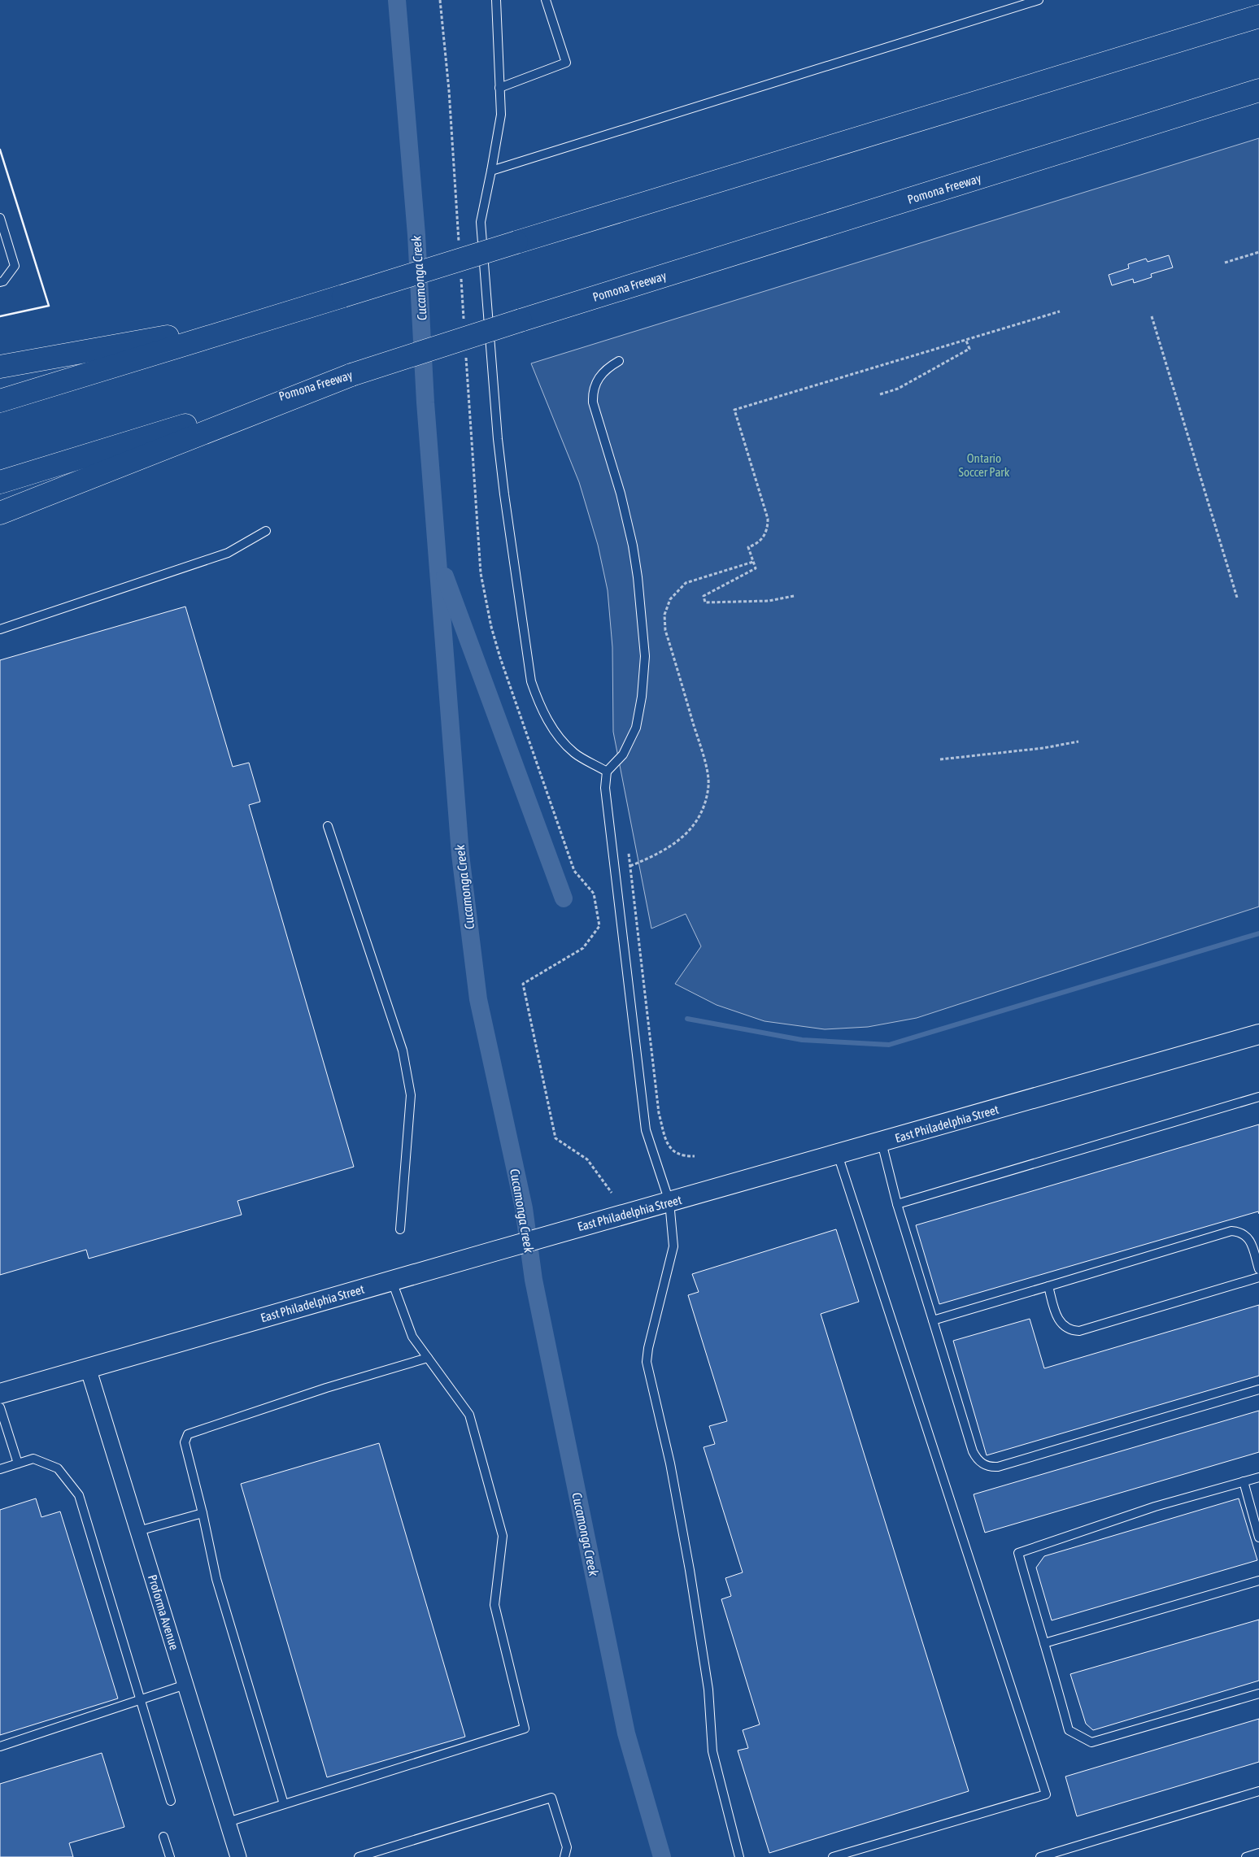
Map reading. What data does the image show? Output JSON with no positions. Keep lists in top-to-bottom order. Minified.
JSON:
{"streets":{"highway":["Pomona Freeway"],"street":["East Philadelphia Street","Proforma Avenue"]},"crossings":[["East Philadelphia Street","Proforma Avenue"]],"water":["Cucamonga Creek"],"parks":["Ontario Soccer Park"]}
